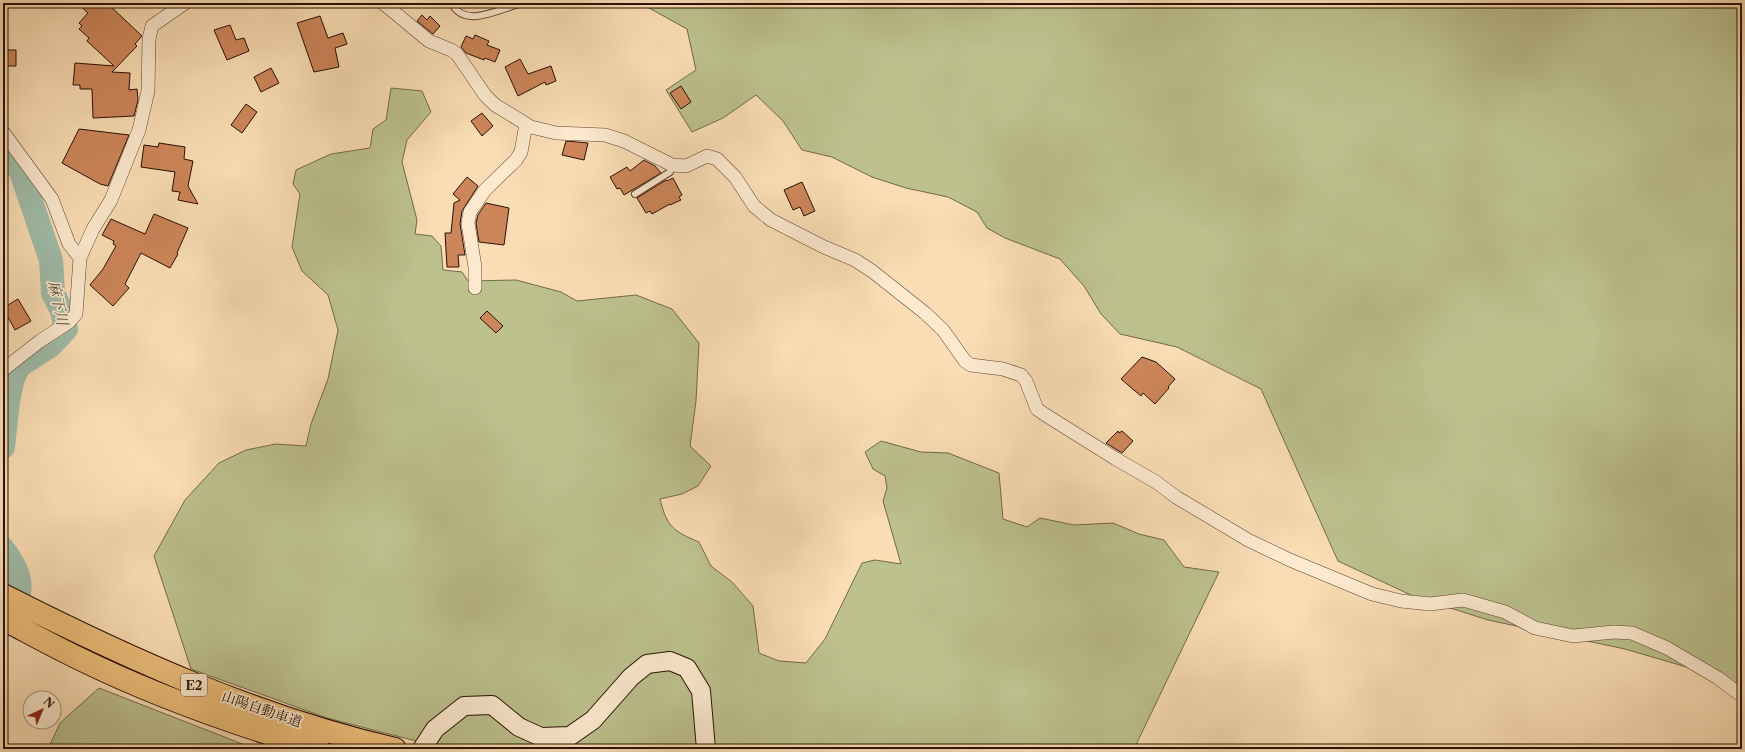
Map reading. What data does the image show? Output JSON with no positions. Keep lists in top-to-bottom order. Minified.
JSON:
{"streets":{"highway":["E2","山陽自動車道"]},"water":["麻下川"],"north":"top right"}
